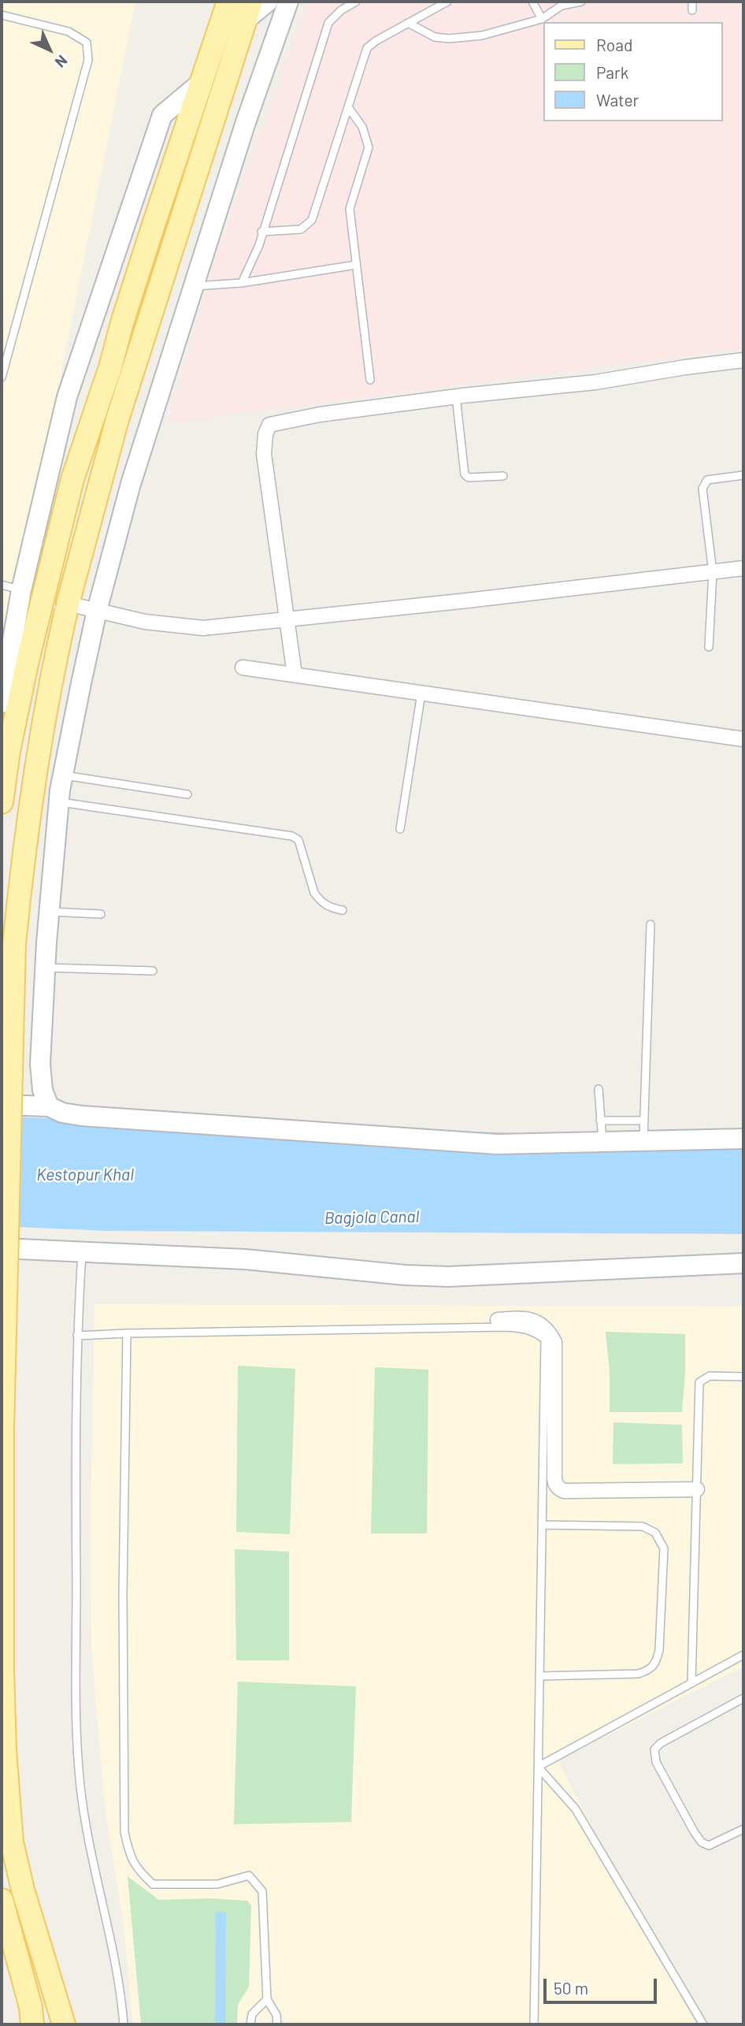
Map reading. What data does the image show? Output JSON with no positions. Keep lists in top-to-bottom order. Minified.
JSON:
{"water":["Kestopur Khal","Bagjola Canal"],"legend":["Road","Park","Water"],"scale_bar":"50 m","north":"bottom right"}
